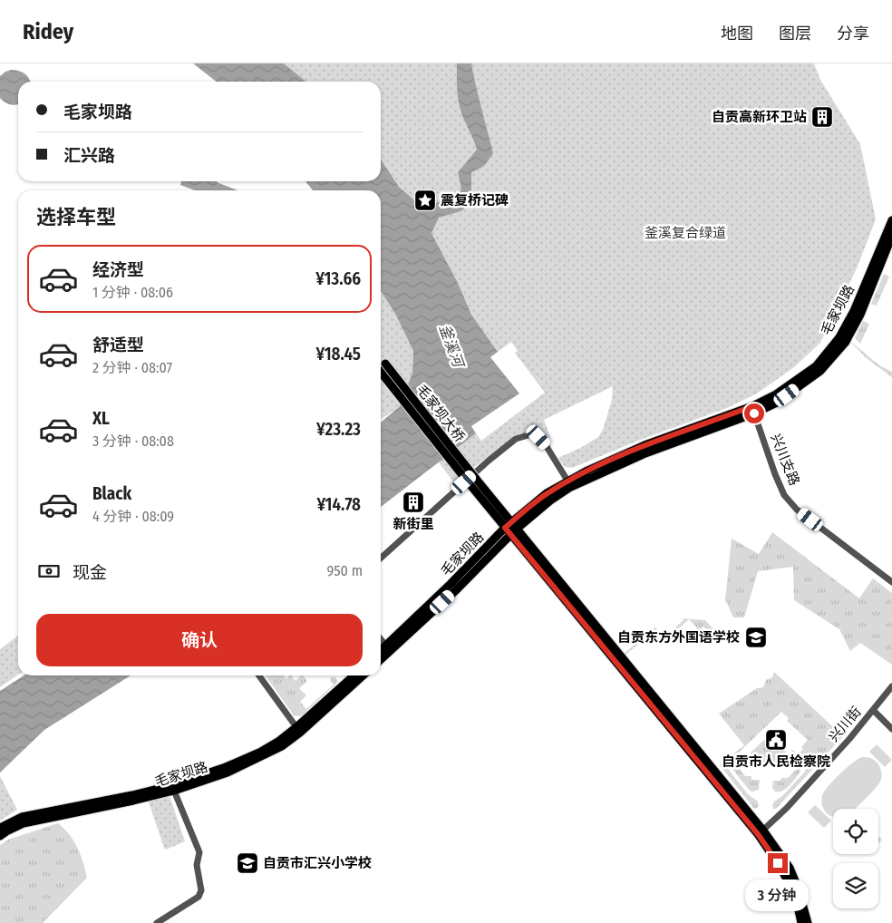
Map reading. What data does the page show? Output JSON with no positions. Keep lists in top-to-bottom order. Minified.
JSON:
{"streets":{"main road":["毛家坝路","毛家坝大桥"],"street":["兴川支路","兴川街"]},"crossings":[["毛家坝路","兴川支路"]],"water":["釜溪河"],"parks":["釜溪复合绿道"],"places":{"building":["自贡高新环卫站","新街里"],"place":["震复桥记碑"],"school or university":["自贡东方外国语学校","自贡市汇兴小学校"],"public building":["自贡市人民检察院"]},"page":{"header":"Ridey","nav":["地图","图层","分享"],"banner":["毛家坝路","汇兴路"],"heading":"选择车型","list":[{"name":"经济型","note":"1 分钟 · 08:06","value":"¥13.66"},{"name":"舒适型","note":"2 分钟 · 08:07","value":"¥18.45"},{"name":"XL","note":"3 分钟 · 08:08","value":"¥23.23"},{"name":"Black","note":"4 分钟 · 08:09","value":"¥14.78"}],"pay":["现金","950 m"],"buttons":"确认","bubble":"3 分钟"}}
